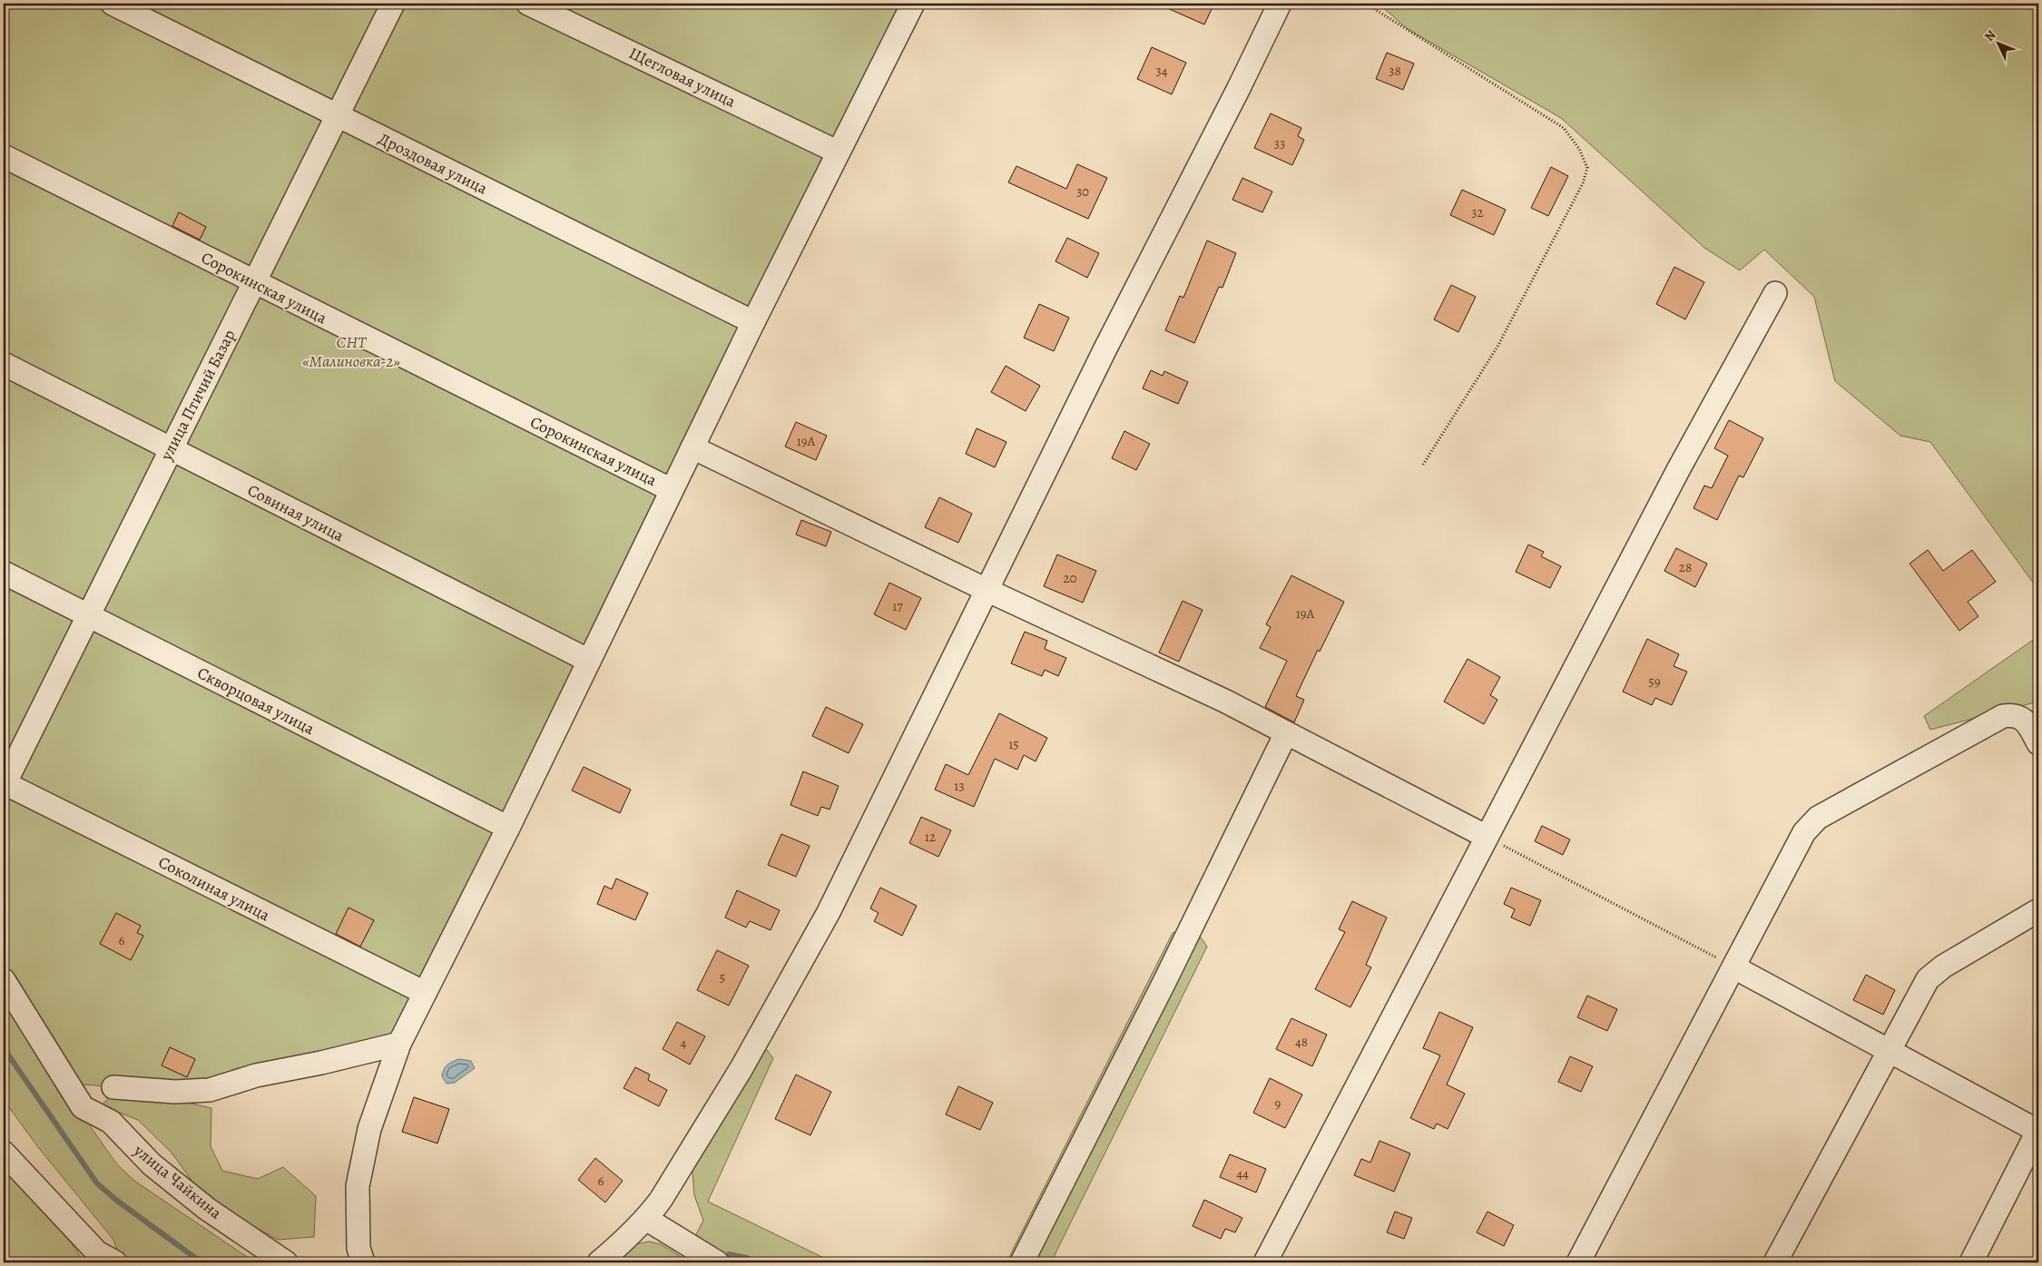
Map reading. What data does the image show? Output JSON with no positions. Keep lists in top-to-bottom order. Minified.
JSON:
{"streets":{"street":["Щегловая улица","Дроздовая улица","Сорокинская улица","улица Птичий Базар","Совиная улица","Скворцовая улица","Соколиная улица","улица Чайкина"]},"crossings":[["Дроздовая улица","улица Птичий Базар"],["Сорокинская улица","улица Птичий Базар"],["улица Птичий Базар","Совиная улица"],["улица Птичий Базар","Скворцовая улица"],["улица Птичий Базар","Соколиная улица"]],"parks":["СНТ «Малиновка-2»"],"house_numbers":["34","38","33","30","32","19А","28","20","17","19А","59","15","13","12","6","5","48","4","9","44","6"],"north":"top left"}
